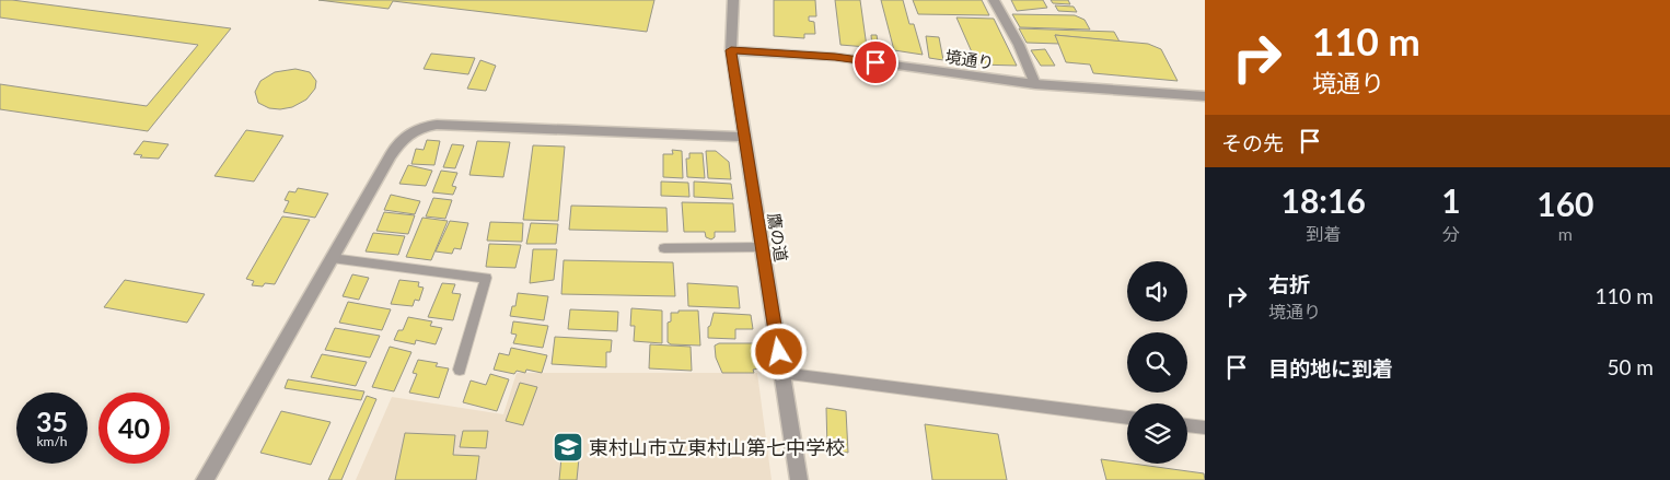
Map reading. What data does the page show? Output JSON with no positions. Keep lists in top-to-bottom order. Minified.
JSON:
{"streets":{"street":["境通り","鷹の道"]},"crossings":[["境通り","鷹の道"]],"places":{"school or university":["東村山市立東村山第七中学校"]},"page":{"turn":["110 m","境通り"],"then":"その先","eta":["18:16","到着","1","分","160","m"],"list":[{"name":"右折","note":"境通り","value":"110 m"},{"name":"目的地に到着","value":"50 m"}],"speed":"35 km/h","limit":"40"}}
